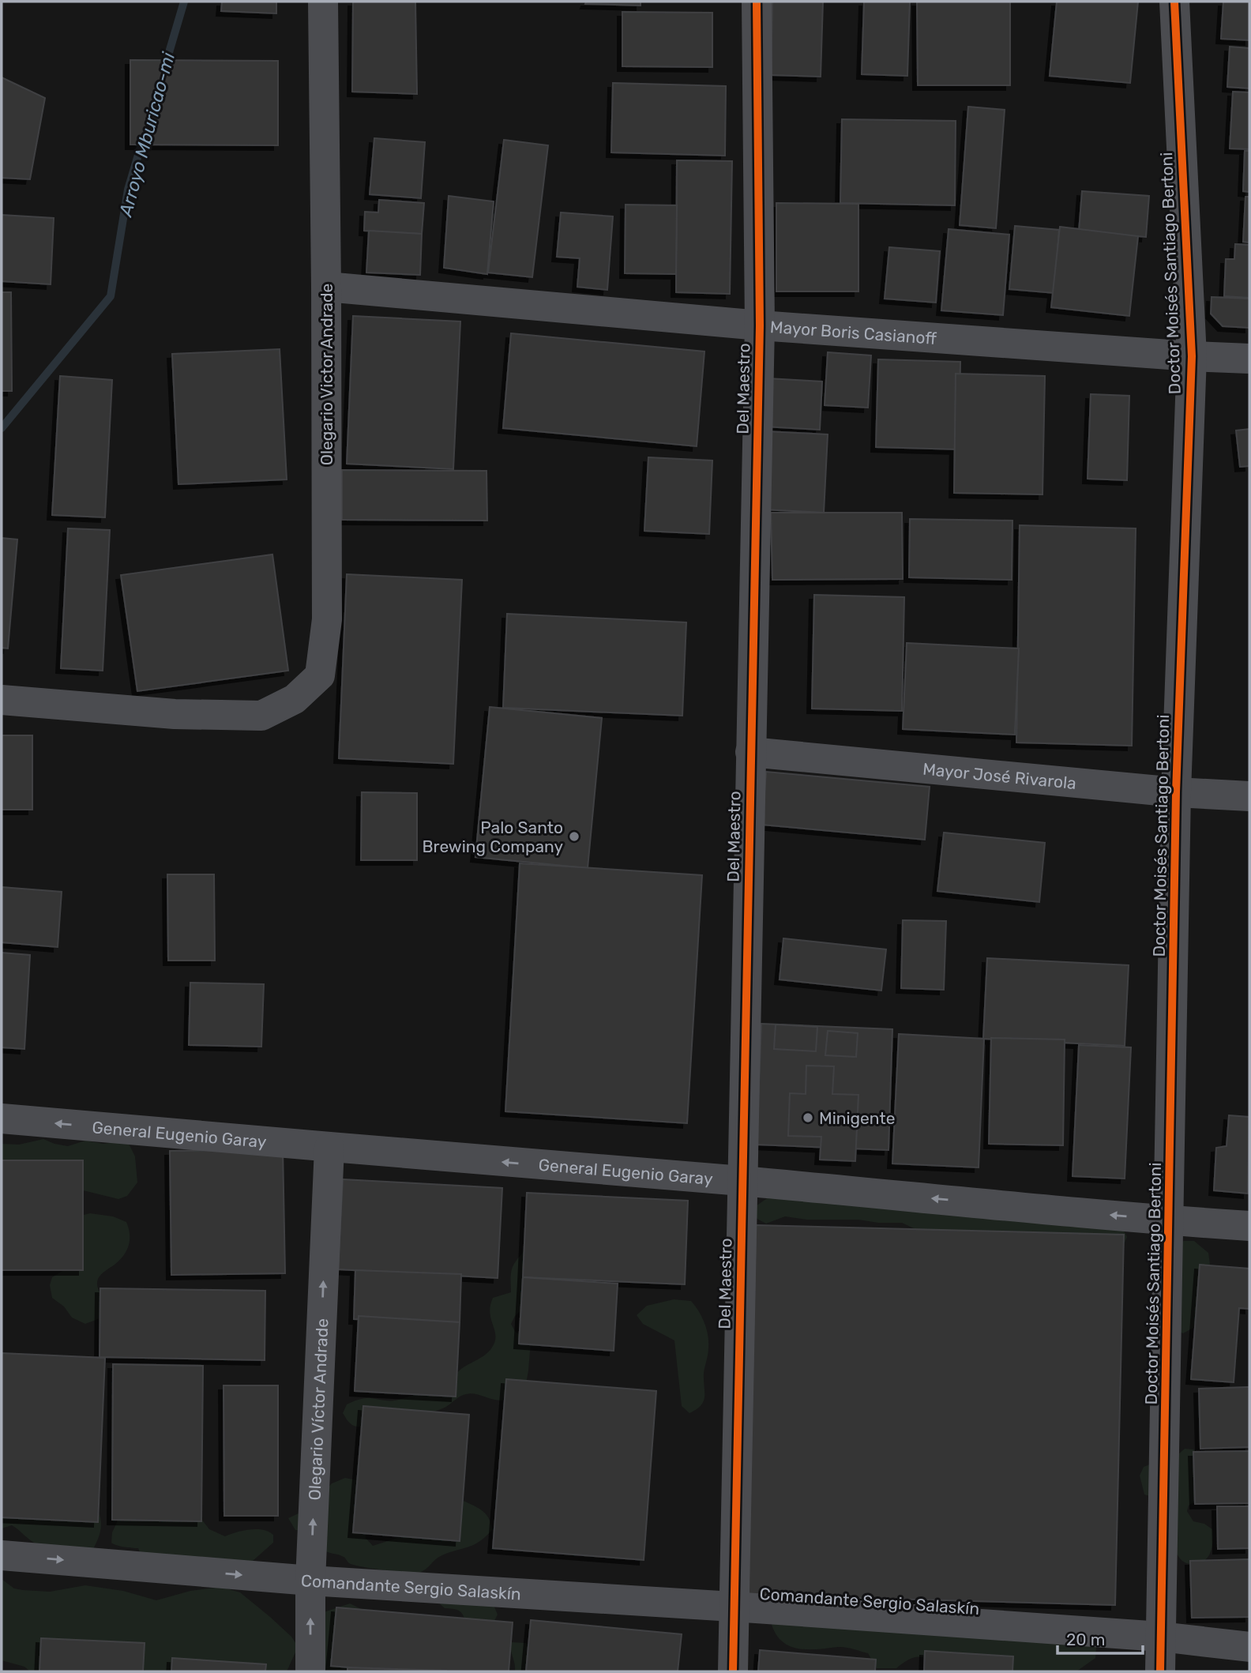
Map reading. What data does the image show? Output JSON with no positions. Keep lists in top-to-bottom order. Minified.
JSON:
{"streets":{"street":["Doctor Moisés Santiago Bertoni","Mayor Boris Casianoff","Olegario Victor Andrade","Del Maestro","Mayor José Rivarola","General Eugenio Garay","Olegario Víctor Andrade","Comandante Sergio Salaskín"]},"crossings":[["Doctor Moisés Santiago Bertoni","Mayor Boris Casianoff"],["Doctor Moisés Santiago Bertoni","Mayor José Rivarola"],["Doctor Moisés Santiago Bertoni","General Eugenio Garay"],["Doctor Moisés Santiago Bertoni","Comandante Sergio Salaskín"],["Mayor Boris Casianoff","Olegario Victor Andrade"],["Mayor Boris Casianoff","Del Maestro"],["Del Maestro","Mayor José Rivarola"],["Del Maestro","General Eugenio Garay"],["Del Maestro","Comandante Sergio Salaskín"],["General Eugenio Garay","Olegario Víctor Andrade"],["Olegario Víctor Andrade","Comandante Sergio Salaskín"]],"one_way":["General Eugenio Garay","Olegario Víctor Andrade"],"water":["Arroyo Mburicao-mi"],"places":["Palo Santo Brewing Company","Minigente"],"scale_bar":"20 m"}
